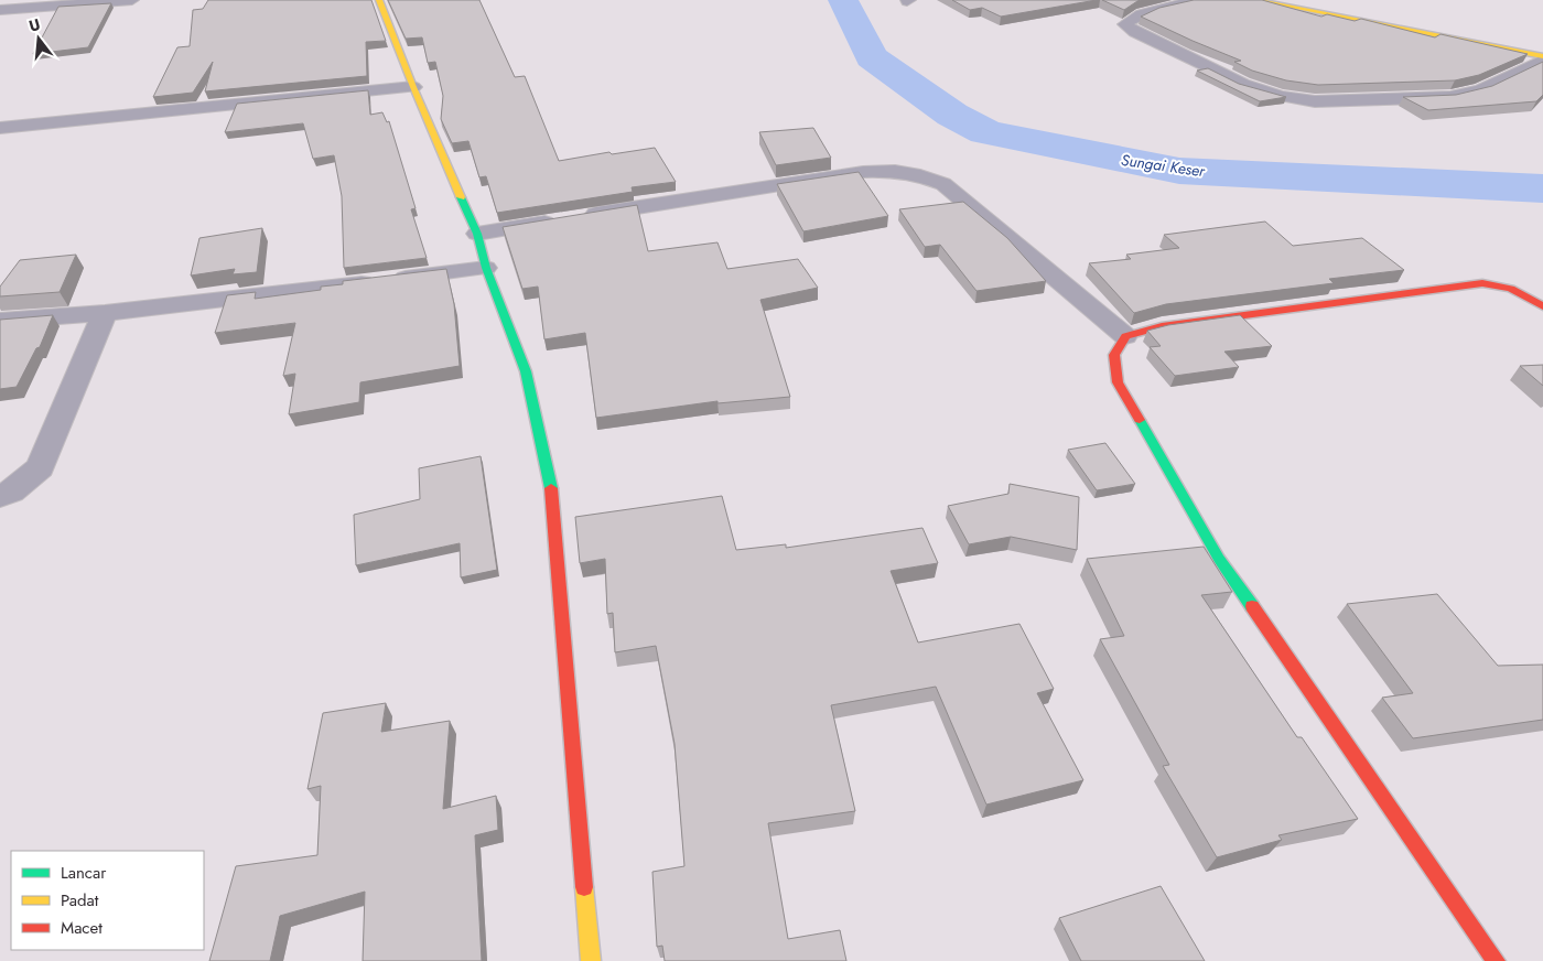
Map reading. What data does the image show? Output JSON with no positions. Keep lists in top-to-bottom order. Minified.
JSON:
{"water":["Sungai Keser"],"legend":["Lancar","Padat","Macet"],"north":"top"}
